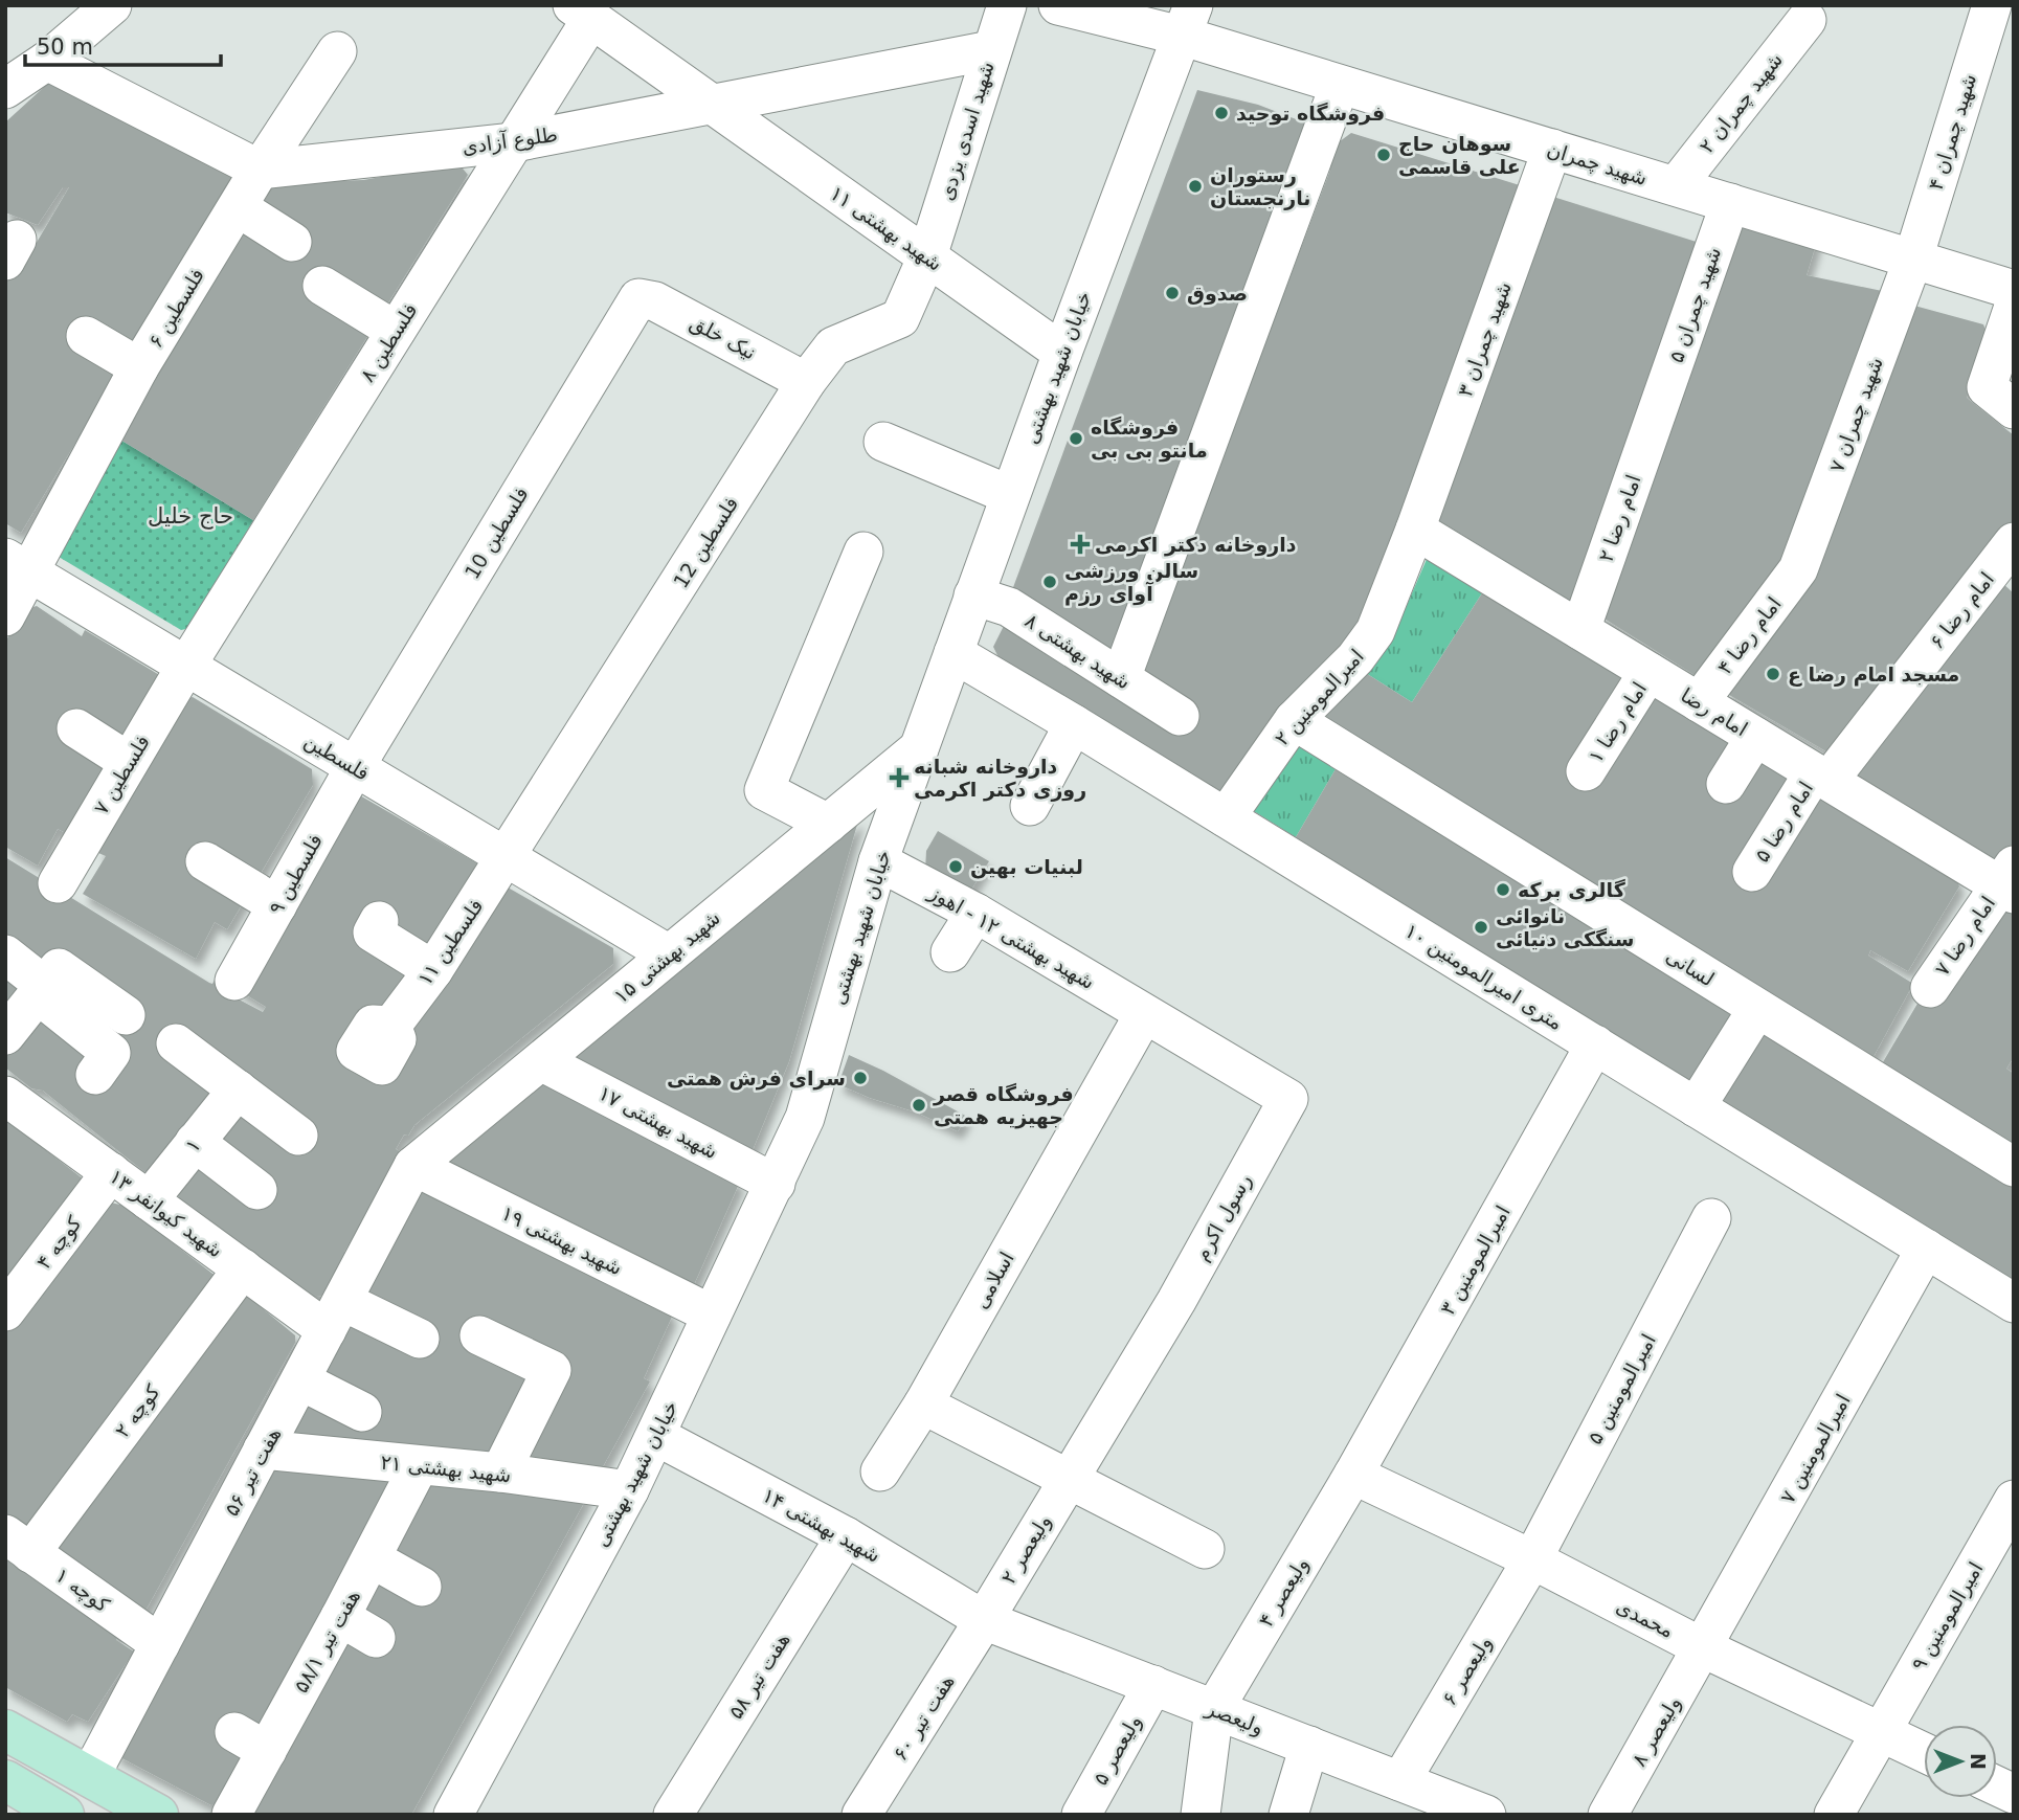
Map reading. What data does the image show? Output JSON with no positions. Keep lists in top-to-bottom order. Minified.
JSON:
{"streets":{"street":["شهید چمران ۲","شهید اسدی یزدی","شهید چمران ۴","طلوع آزادی","شهید چمران","شهید بهشتی ۱۱","شهید چمران ۵","فلسطین ۶","نیک خلق","شهید چمران ۳","فلسطین ۸","خیابان شهید بهشتی","شهید چمران ۷","امام رضا ۲","فلسطین 10","فلسطین 12","امام رضا ۶","امام رضا ۴","شهید بهشتی ۸","امیرالمومنین ۲","امام رضا","امام رضا ۱","فلسطین","فلسطین ۷","امام رضا ۵","فلسطین ۹","امام رضا ۷","شهید بهشتی ۱۲ - اهوز","فلسطین ۱۱","شهید بهشتی ۱۵","لسانی","۱۰ متری امیرالمومنین","شهید بهشتی ۱۷","۱","شهید کیوانفر ۱۳","رسول اکرم","شهید بهشتی ۱۹","کوچه ۴","امیرالمومنین ۳","اسلامی","امیرالمومنین ۵","کوچه ۲","امیرالمومنین ۷","شهید بهشتی ۲۱","هفت تیر ۵۶","شهید بهشتی ۱۴","ولیعصر ۲","کوچه ۱","ولیعصر ۴","امیرالمومنین ۹","محمدی","هفت تیر ۵۸/۱","ولیعصر ۶","هفت تیر ۵۸","هفت تیر ۶۰","ولیعصر","ولیعصر ۸","ولیعصر ۵"]},"crossings":[["شهید چمران ۲","شهید چمران"],["شهید اسدی یزدی","طلوع آزادی"],["شهید اسدی یزدی","شهید بهشتی ۱۱"],["شهید اسدی یزدی","فلسطین 12"],["شهید چمران ۴","شهید چمران"],["شهید چمران ۴","شهید چمران ۷"],["طلوع آزادی","شهید بهشتی ۱۱"],["طلوع آزادی","فلسطین ۶"],["طلوع آزادی","فلسطین ۸"],["شهید چمران","شهید چمران ۵"],["شهید چمران","شهید چمران ۳"],["شهید چمران","خیابان شهید بهشتی"],["شهید چمران","شهید چمران ۷"],["شهید بهشتی ۱۱","فلسطین ۸"],["شهید بهشتی ۱۱","خیابان شهید بهشتی"],["شهید بهشتی ۱۱","فلسطین 12"],["شهید چمران ۵","امام رضا ۲"],["فلسطین ۶","فلسطین"],["نیک خلق","فلسطین 10"],["نیک خلق","فلسطین 12"],["شهید چمران ۳","امیرالمومنین ۲"],["شهید چمران ۳","امام رضا"],["فلسطین ۸","فلسطین"],["فلسطین ۸","فلسطین ۷"],["خیابان شهید بهشتی","شهید بهشتی ۸"],["خیابان شهید بهشتی","شهید بهشتی ۱۲ - اهوز"],["خیابان شهید بهشتی","شهید بهشتی ۱۵"],["خیابان شهید بهشتی","۱۰ متری امیرالمومنین"],["خیابان شهید بهشتی","شهید بهشتی ۱۷"],["خیابان شهید بهشتی","شهید بهشتی ۱۹"],["خیابان شهید بهشتی","شهید بهشتی ۲۱"],["خیابان شهید بهشتی","شهید بهشتی ۱۴"],["شهید چمران ۷","امام رضا ۴"],["امام رضا ۲","امام رضا"],["فلسطین 10","فلسطین"],["فلسطین 10","فلسطین ۹"],["فلسطین 12","فلسطین"],["فلسطین 12","فلسطین ۱۱"],["امام رضا ۶","امام رضا"],["امام رضا ۶","امام رضا ۵"],["امام رضا ۴","امام رضا"],["امیرالمومنین ۲","امام رضا"],["امیرالمومنین ۲","لسانی"],["امیرالمومنین ۲","۱۰ متری امیرالمومنین"],["امام رضا","امام رضا ۱"],["امام رضا","امام رضا ۵"],["امام رضا","امام رضا ۷"],["فلسطین","فلسطین ۷"],["فلسطین","فلسطین ۹"],["فلسطین","فلسطین ۱۱"],["فلسطین","شهید بهشتی ۱۵"],["شهید بهشتی ۱۲ - اهوز","رسول اکرم"],["شهید بهشتی ۱۲ - اهوز","اسلامی"],["شهید بهشتی ۱۵","شهید بهشتی ۱۷"],["شهید بهشتی ۱۵","شهید بهشتی ۱۹"],["شهید بهشتی ۱۵","هفت تیر ۵۶"],["۱۰ متری امیرالمومنین","امیرالمومنین ۳"],["۱۰ متری امیرالمومنین","امیرالمومنین ۷"],["۱","شهید کیوانفر ۱۳"],["شهید کیوانفر ۱۳","کوچه ۴"],["شهید کیوانفر ۱۳","کوچه ۲"],["شهید کیوانفر ۱۳","هفت تیر ۵۶"],["رسول اکرم","اسلامی"],["رسول اکرم","ولیعصر ۲"],["شهید بهشتی ۱۹","هفت تیر ۵۶"],["امیرالمومنین ۳","ولیعصر ۴"],["امیرالمومنین ۳","محمدی"],["امیرالمومنین ۵","محمدی"],["امیرالمومنین ۵","ولیعصر ۶"],["کوچه ۲","کوچه ۱"],["امیرالمومنین ۷","محمدی"],["امیرالمومنین ۷","ولیعصر ۸"],["شهید بهشتی ۲۱","هفت تیر ۵۶"],["شهید بهشتی ۲۱","هفت تیر ۵۸/۱"],["هفت تیر ۵۶","کوچه ۱"],["شهید بهشتی ۱۴","ولیعصر ۲"],["شهید بهشتی ۱۴","هفت تیر ۵۸"],["شهید بهشتی ۱۴","هفت تیر ۶۰"],["شهید بهشتی ۱۴","ولیعصر"],["ولیعصر ۲","هفت تیر ۶۰"],["ولیعصر ۲","ولیعصر"],["ولیعصر ۴","محمدی"],["ولیعصر ۴","ولیعصر"],["امیرالمومنین ۹","محمدی"],["محمدی","ولیعصر ۶"],["محمدی","ولیعصر ۸"],["ولیعصر ۶","ولیعصر"],["هفت تیر ۶۰","ولیعصر"],["ولیعصر","ولیعصر ۵"]],"districts":["حاج خلیل"],"places":{"other":["فروشگاه توحید","سوهان حاج علی قاسمی","رستوران نارنجستان","صدوق","فروشگاه مانتو بی بی","سالن ورزشی آوای رزم","مسجد امام رضا ع","لبنیات بهین","گالری برکه","نانوائی سنگکی دنیائی","سرای فرش همتی","فروشگاه قصر جهیزیه همتی"],"health":["داروخانه دکتر اکرمی","داروخانه شبانه روزی دکتر اکرمی"]},"scale_bar":"50 m","north":"right"}
